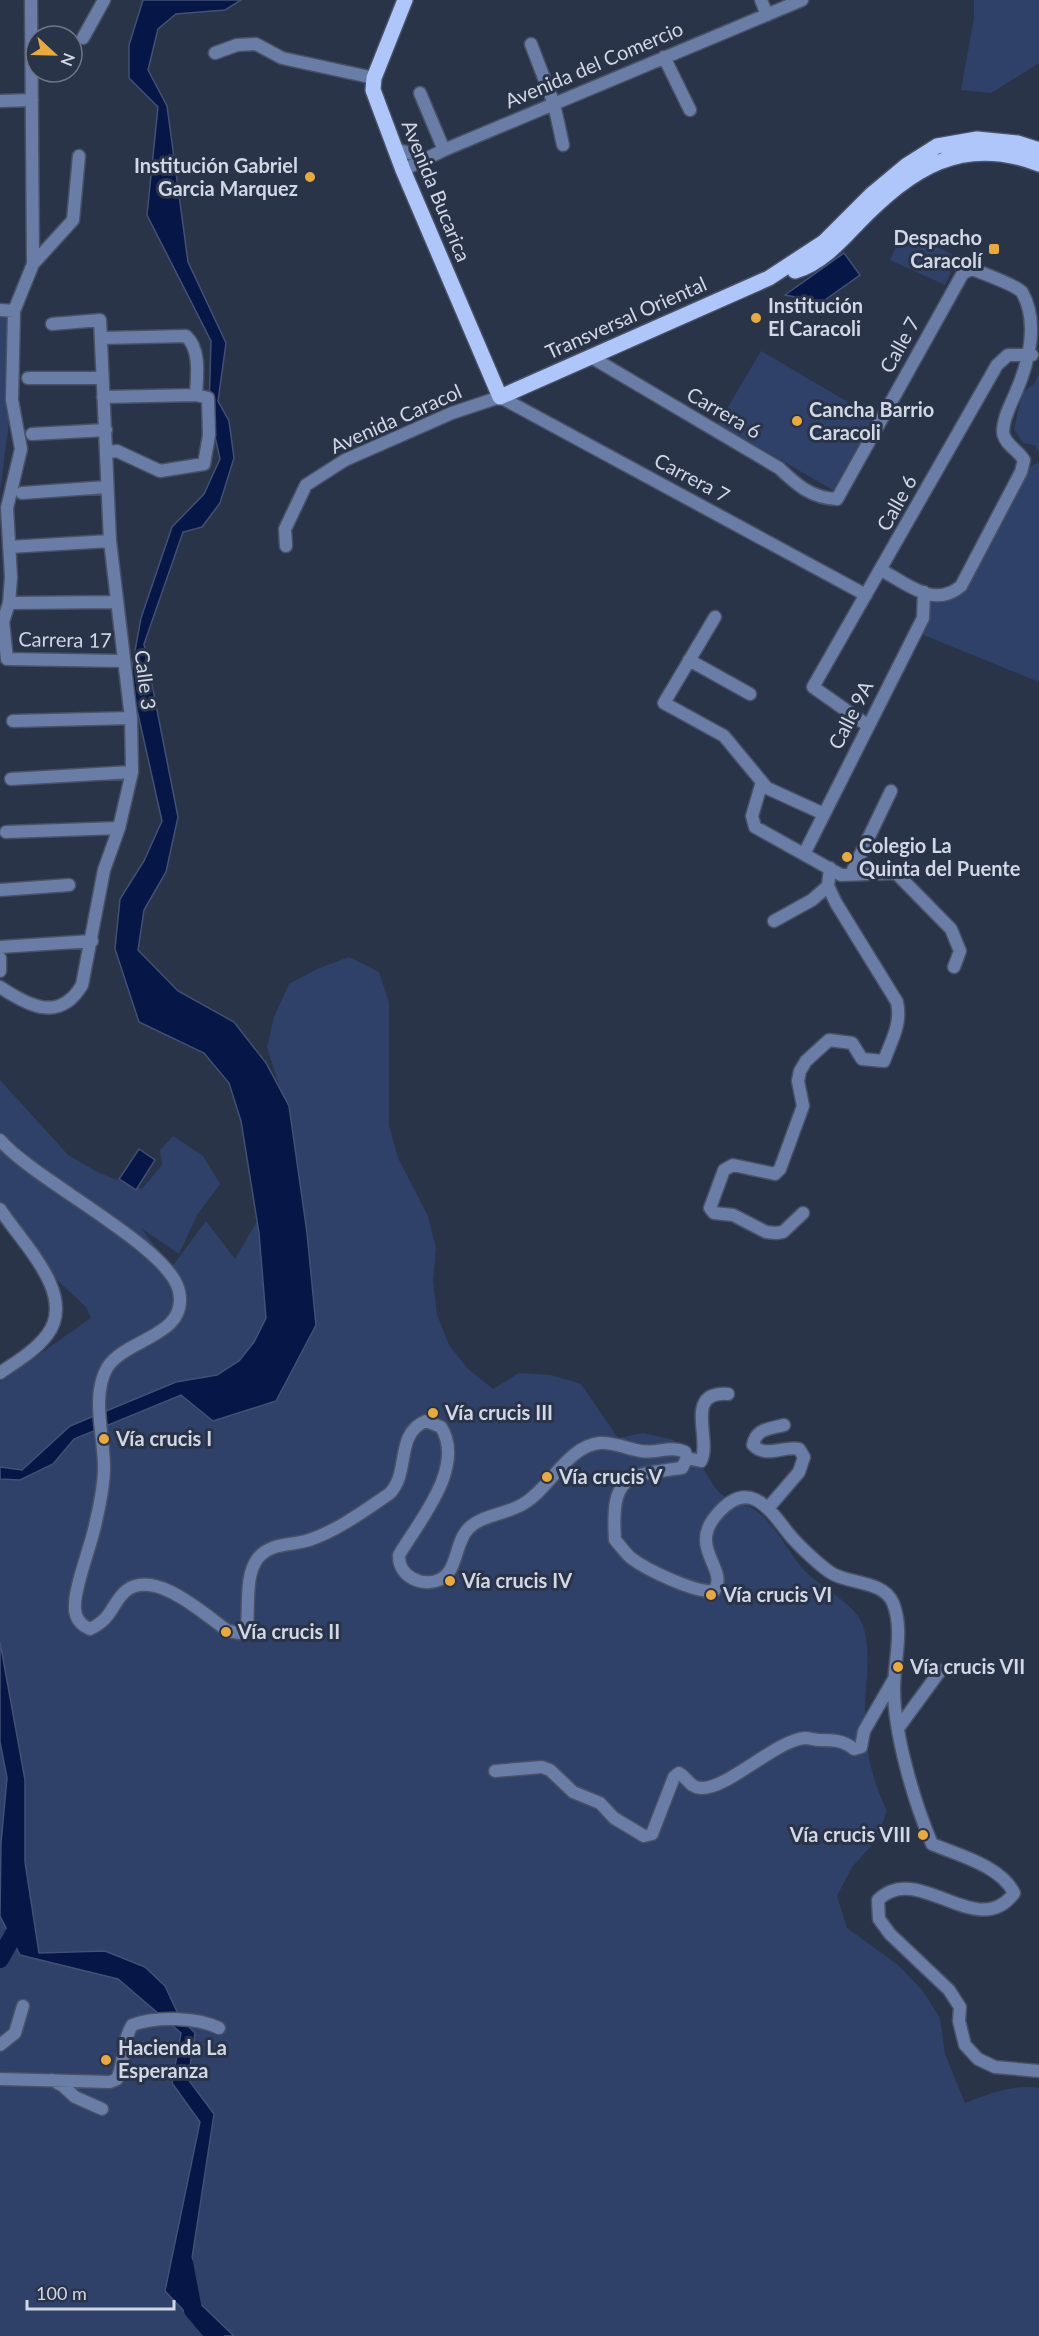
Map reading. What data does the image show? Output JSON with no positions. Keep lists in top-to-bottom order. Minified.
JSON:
{"streets":{"main road":["Avenida Bucarica","Transversal Oriental"],"street":["Avenida del Comercio","Calle 7","Carrera 6","Avenida Caracol","Carrera 7","Calle 6","Carrera 17","Calle 3","Calle 9A"]},"crossings":[["Avenida del Comercio","Avenida Bucarica"],["Avenida Bucarica","Transversal Oriental"],["Avenida Bucarica","Avenida Caracol"],["Avenida Bucarica","Carrera 7"],["Transversal Oriental","Carrera 6"],["Transversal Oriental","Avenida Caracol"],["Transversal Oriental","Carrera 7"],["Calle 7","Carrera 6"],["Calle 7","Calle 6"],["Avenida Caracol","Carrera 7"],["Carrera 7","Calle 6"],["Calle 6","Calle 9A"],["Carrera 17","Calle 3"]],"places":{"other":["Institución Gabriel Garcia Marquez","Institución El Caracoli","Cancha Barrio Caracoli","Colegio La Quinta del Puente","Vía crucis III","Vía crucis I","Vía crucis V","Vía crucis IV","Vía crucis VI","Vía crucis II","Vía crucis VII","Vía crucis VIII","Hacienda La Esperanza"],"transit":["Despacho Caracolí"]},"scale_bar":"100 m","north":"right"}
